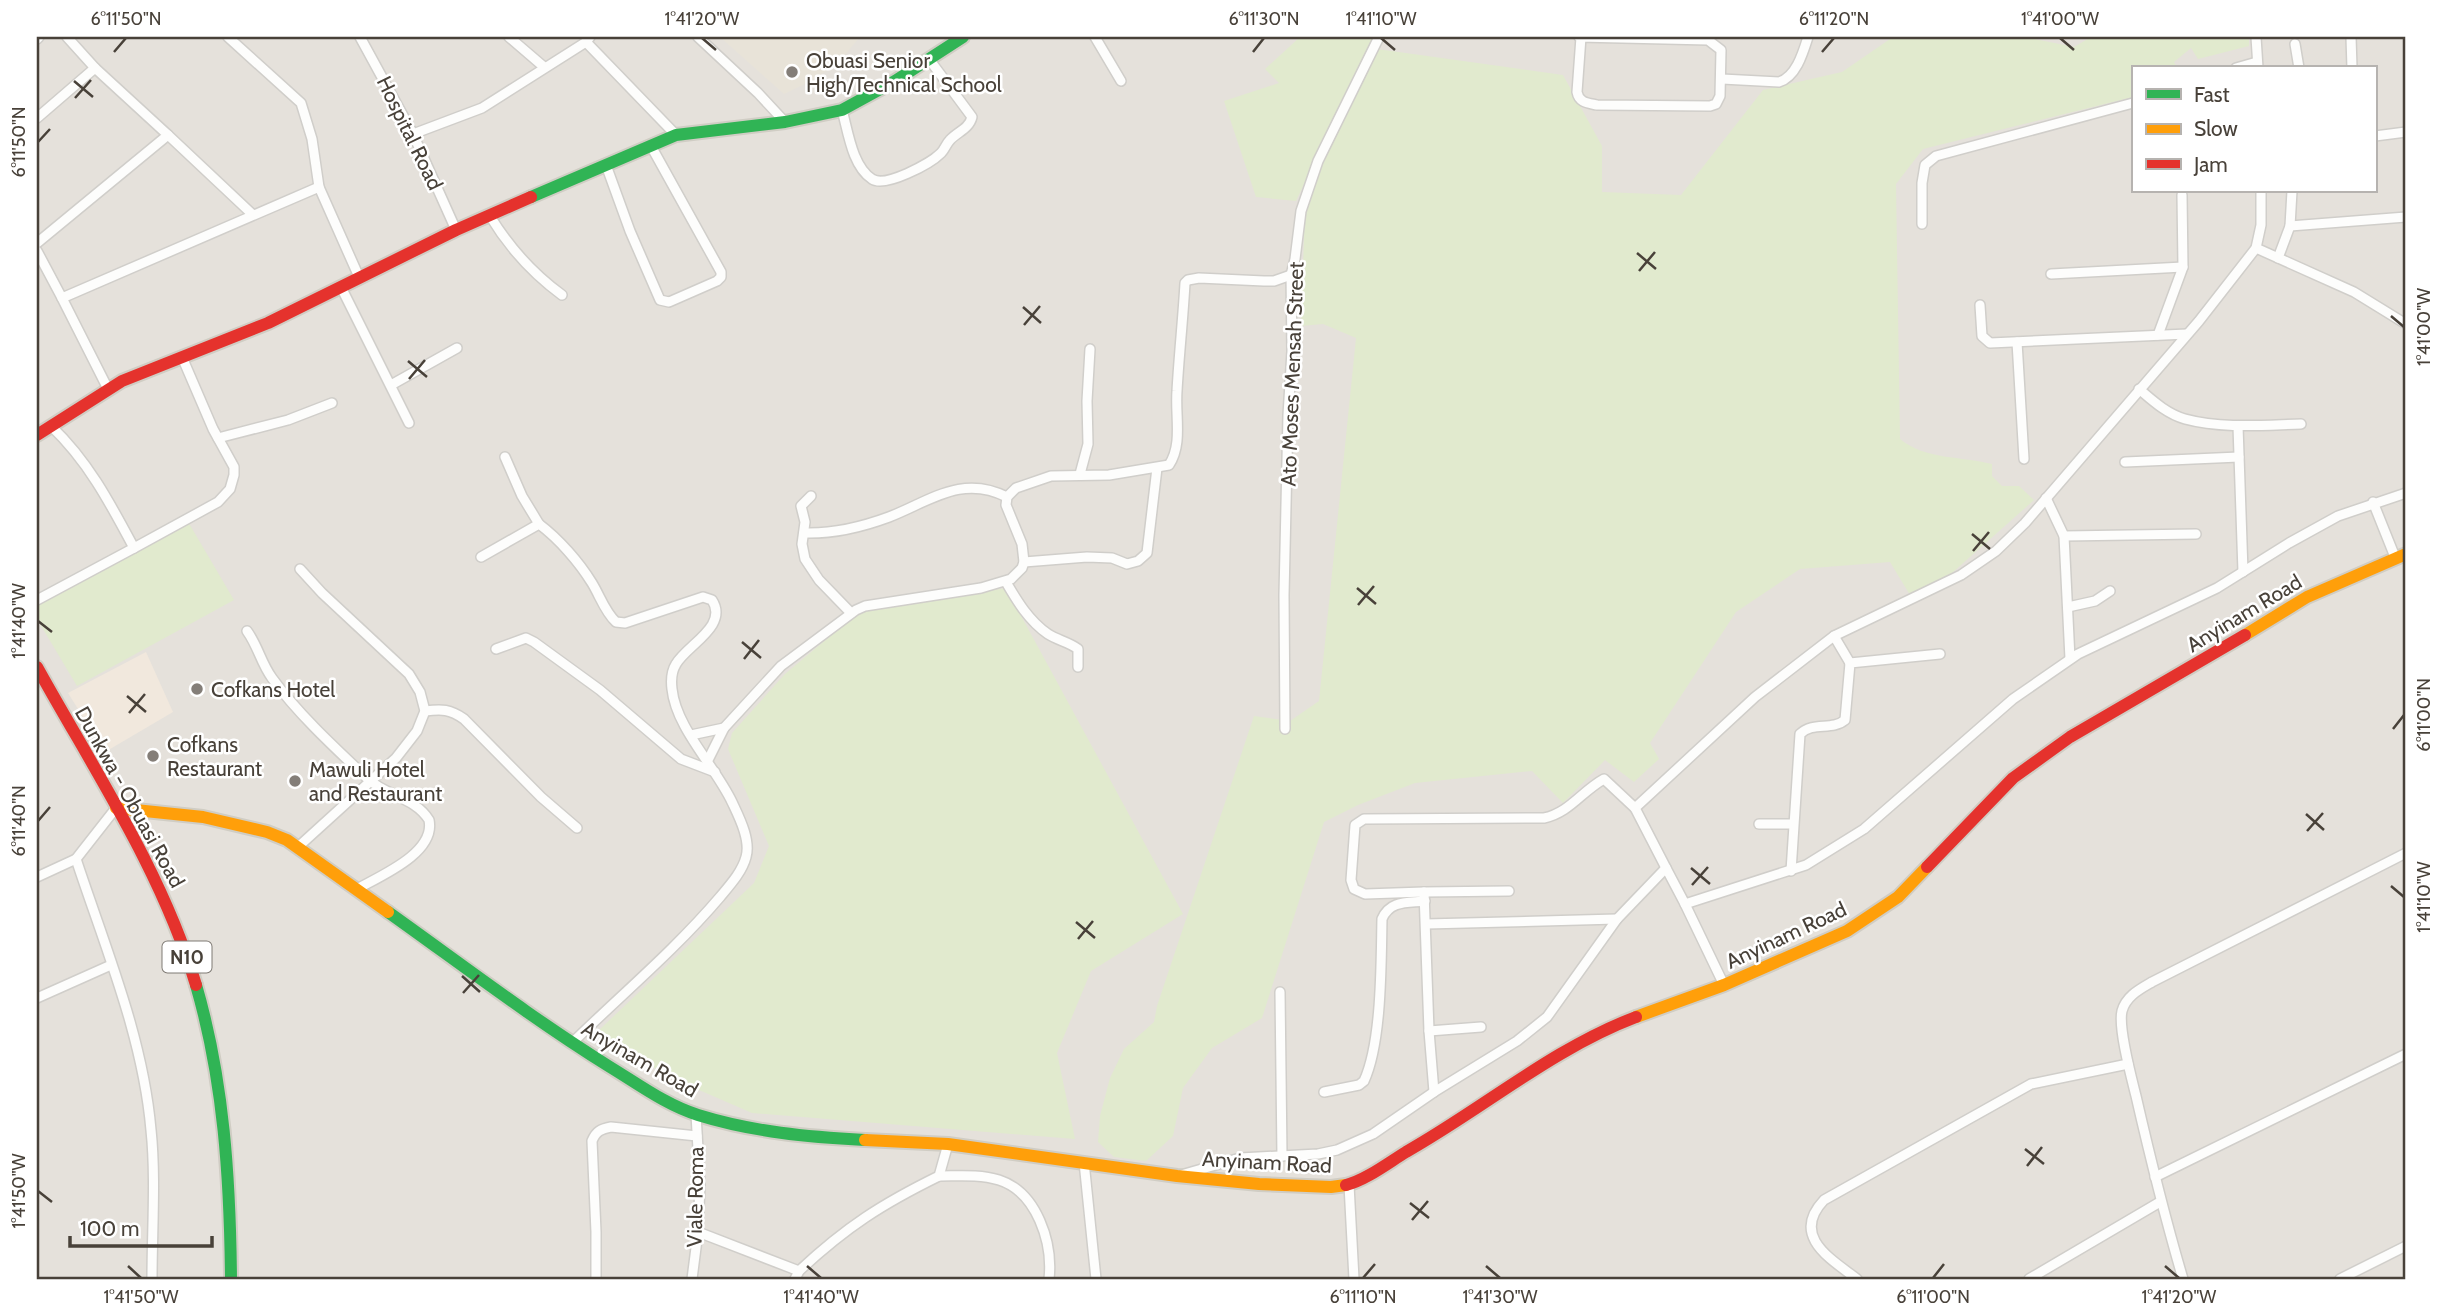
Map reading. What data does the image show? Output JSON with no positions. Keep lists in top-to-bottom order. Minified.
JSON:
{"streets":{"street":["Hospital Road","Ato Moses Mensah Street","Anyinam Road","Dunkwa - Obuasi Road","N10","Viale Roma"]},"crossings":[["Anyinam Road","Dunkwa - Obuasi Road"],["Anyinam Road","Viale Roma"]],"places":["Obuasi Senior High/Technical School","Cofkans Hotel","Cofkans Restaurant","Mawuli Hotel and Restaurant"],"legend":["Fast","Slow","Jam"],"scale_bar":"100 m","coordinates":["6°11'50\"N","1°41'20\"W","6°11'30\"N","1°41'10\"W","6°11'20\"N","1°41'00\"W","1°41'40\"W","6°11'00\"N","6°11'40\"N","1°41'50\"W","6°11'10\"N","1°41'30\"W"]}
